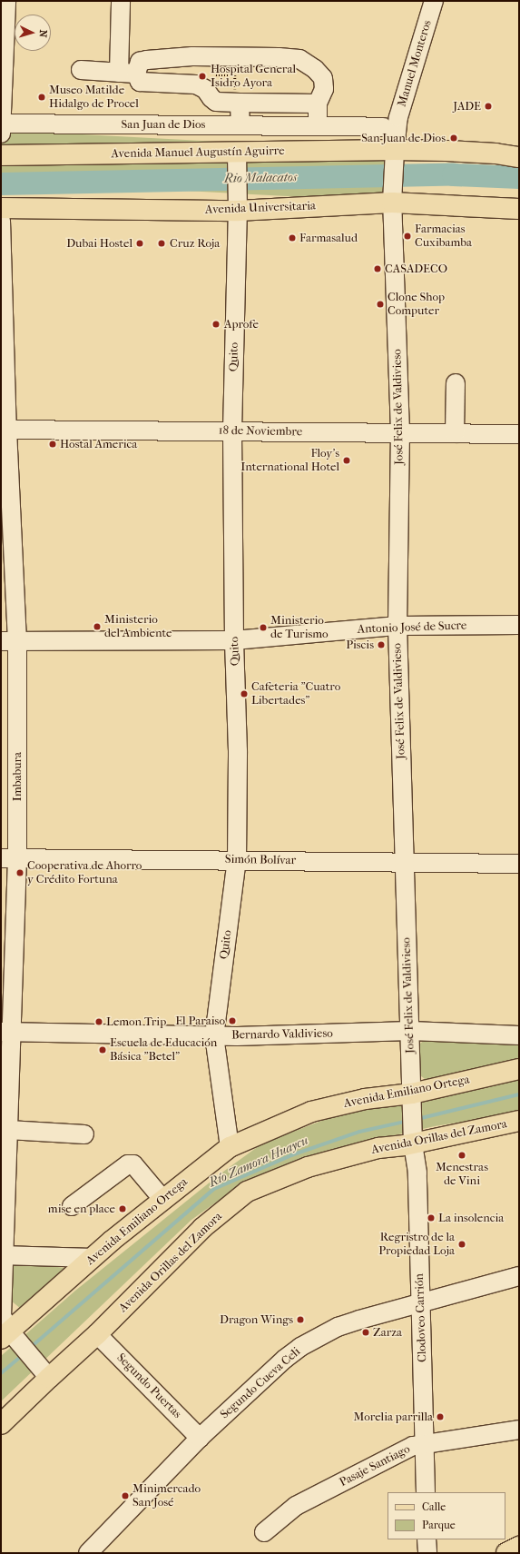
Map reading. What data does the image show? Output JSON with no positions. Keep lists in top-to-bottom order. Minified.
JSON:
{"streets":{"main road":["Avenida Manuel Augustín Aguirre","Avenida Universitaria","Avenida Emiliano Ortega","Avenida Orillas del Zamora"],"street":["Manuel Monteros","San Juan de Dios","Quito","José Felix de Valdivieso","18 de Noviembre","Antonio José de Sucre","Imbabura","Simón Bolívar","Bernardo Valdivieso","Clodoveo Carrión","Segundo Cueva Celi","Segundo Puertas","Pasaje Santiago"]},"crossings":[["Manuel Monteros","San Juan de Dios"],["Manuel Monteros","Avenida Manuel Augustín Aguirre"],["Manuel Monteros","José Felix de Valdivieso"],["Avenida Manuel Augustín Aguirre","Quito"],["Avenida Manuel Augustín Aguirre","José Felix de Valdivieso"],["Avenida Universitaria","Quito"],["Avenida Universitaria","José Felix de Valdivieso"],["Quito","18 de Noviembre"],["Quito","Antonio José de Sucre"],["Quito","Simón Bolívar"],["Quito","Bernardo Valdivieso"],["Quito","Avenida Emiliano Ortega"],["José Felix de Valdivieso","18 de Noviembre"],["José Felix de Valdivieso","Antonio José de Sucre"],["José Felix de Valdivieso","Simón Bolívar"],["José Felix de Valdivieso","Bernardo Valdivieso"],["José Felix de Valdivieso","Avenida Emiliano Ortega"],["José Felix de Valdivieso","Avenida Orillas del Zamora"],["José Felix de Valdivieso","Clodoveo Carrión"],["18 de Noviembre","Imbabura"],["Antonio José de Sucre","Imbabura"],["Imbabura","Simón Bolívar"],["Imbabura","Bernardo Valdivieso"],["Imbabura","Avenida Emiliano Ortega"],["Imbabura","Avenida Orillas del Zamora"],["Avenida Orillas del Zamora","Clodoveo Carrión"],["Avenida Orillas del Zamora","Segundo Puertas"],["Clodoveo Carrión","Segundo Cueva Celi"],["Clodoveo Carrión","Pasaje Santiago"],["Segundo Cueva Celi","Segundo Puertas"]],"water":["Rio Malacatos","Río Zamora Huaycu"],"places":["Hospital General Isidro Ayora","Museo Matilde Hidalgo de Procel","JADE","San Juan de Dios","Farmacias Cuxibamba","Farmasalud","Dubai Hostel","Cruz Roja","CASADECO","Clone Shop Computer","Aprofe","Hostal America","Floy's International Hotel","Ministerio del Ambiente","Ministerio de Turismo","Piscis","Cafeteria \"Cuatro Libertades\"","Cooperativa de Ahorro y Crédito Fortuna","El Paraiso","Lemon Trip","Escuela de Educación Básica \"Betel\"","Menestras de Vini","mise en place","La insolencia","Regristro de la Propiedad Loja","Dragon Wings","Zarza","Morelia parrilla","Minimercado San José"],"legend":["Calle","Parque"],"north":"right"}
